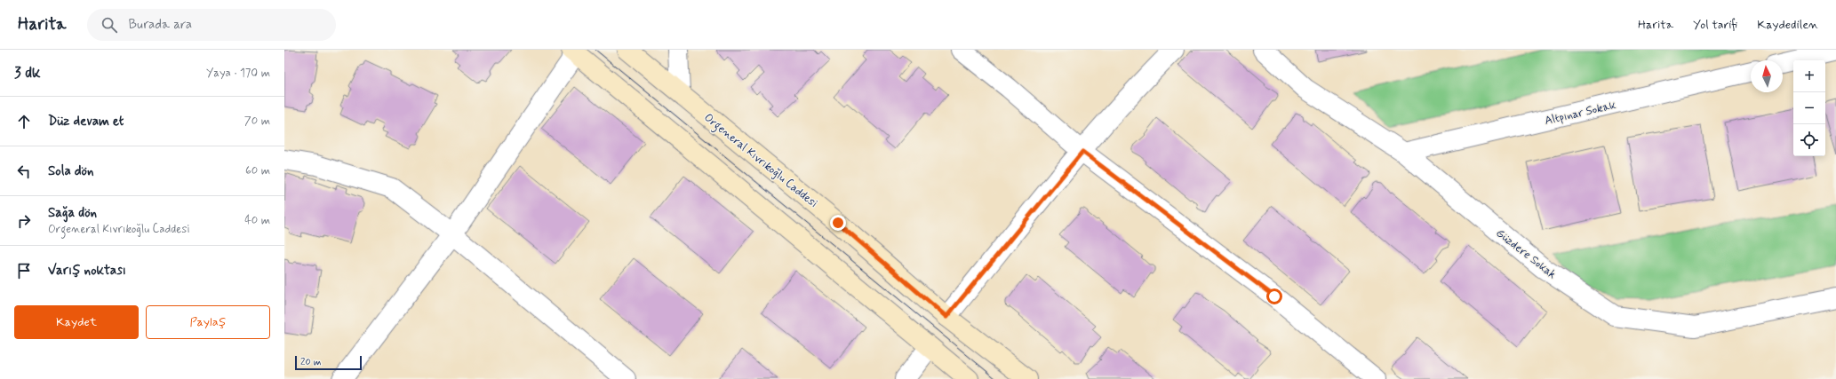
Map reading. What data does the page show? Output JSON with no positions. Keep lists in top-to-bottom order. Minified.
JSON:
{"streets":{"main road":["Orgeneral Kıvrıkoğlu Caddesi"],"street":["Altpınar Sokak","Güzdere Sokak"]},"crossings":[["Altpınar Sokak","Güzdere Sokak"]],"scale_bar":"20 m","north":"top","page":{"header":"Harita","search":"Burada ara","nav":["Harita","Yol tarifi","Kaydedilen"],"heading":["3 dk","Yaya · 170 m"],"map_buttons":["+","−"],"list":[["Düz devam et","70 m"],["Sola dön","60 m"],["Sağa dön","Orgeneral Kıvrıkoğlu Caddesi","40 m"],"Varış noktası"],"buttons":["Kaydet","Paylaş"],"scale":"20 m"}}
